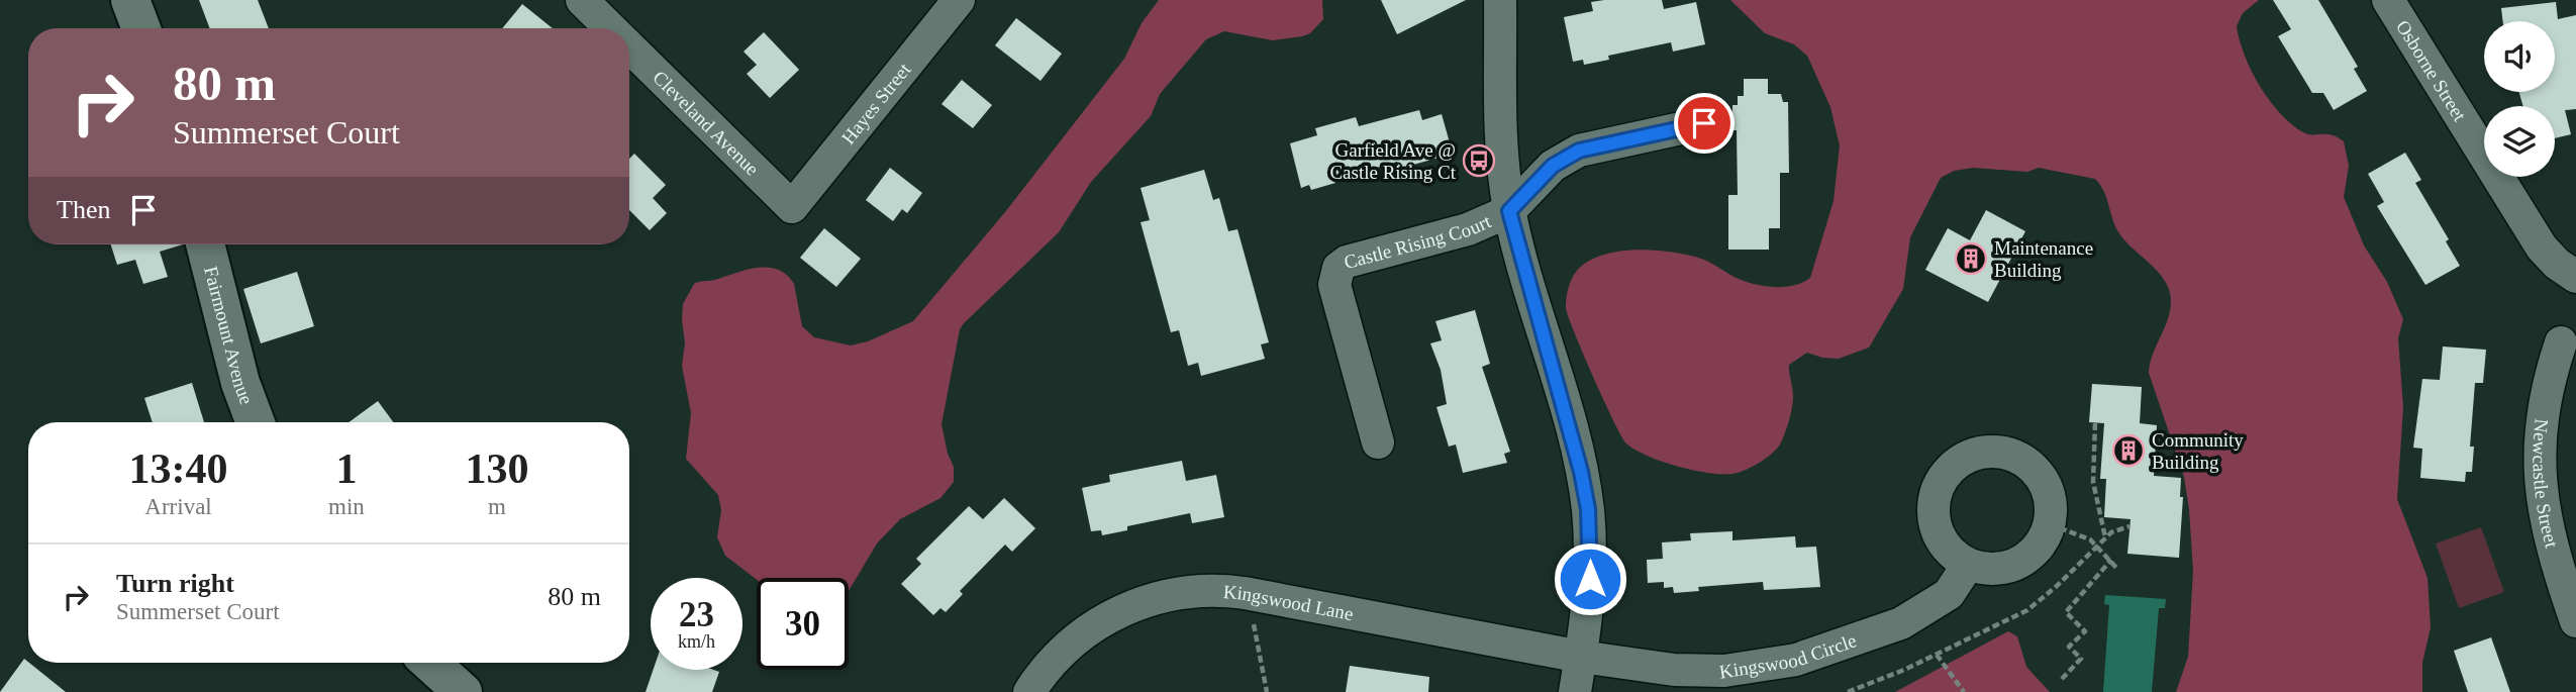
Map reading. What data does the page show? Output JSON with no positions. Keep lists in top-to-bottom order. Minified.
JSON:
{"streets":{"street":["Osborne Street","Hayes Street","Cleveland Avenue","Castle Rising Court","Fairmount Avenue","Newcastle Street","Kingswood Lane","Kingswood Circle"]},"crossings":[["Hayes Street","Cleveland Avenue"],["Kingswood Lane","Kingswood Circle"]],"places":{"bus stop":["Garfield Ave @ Castle Rising Ct"],"building":["Maintenance Building","Community Building"]},"page":{"turn":["80 m","Summerset Court"],"then":"Then","eta":["13:40","Arrival","1","min","130","m"],"list":[{"name":"Turn right","note":"Summerset Court","value":"80 m"}],"speed":"23 km/h","limit":"30"}}
